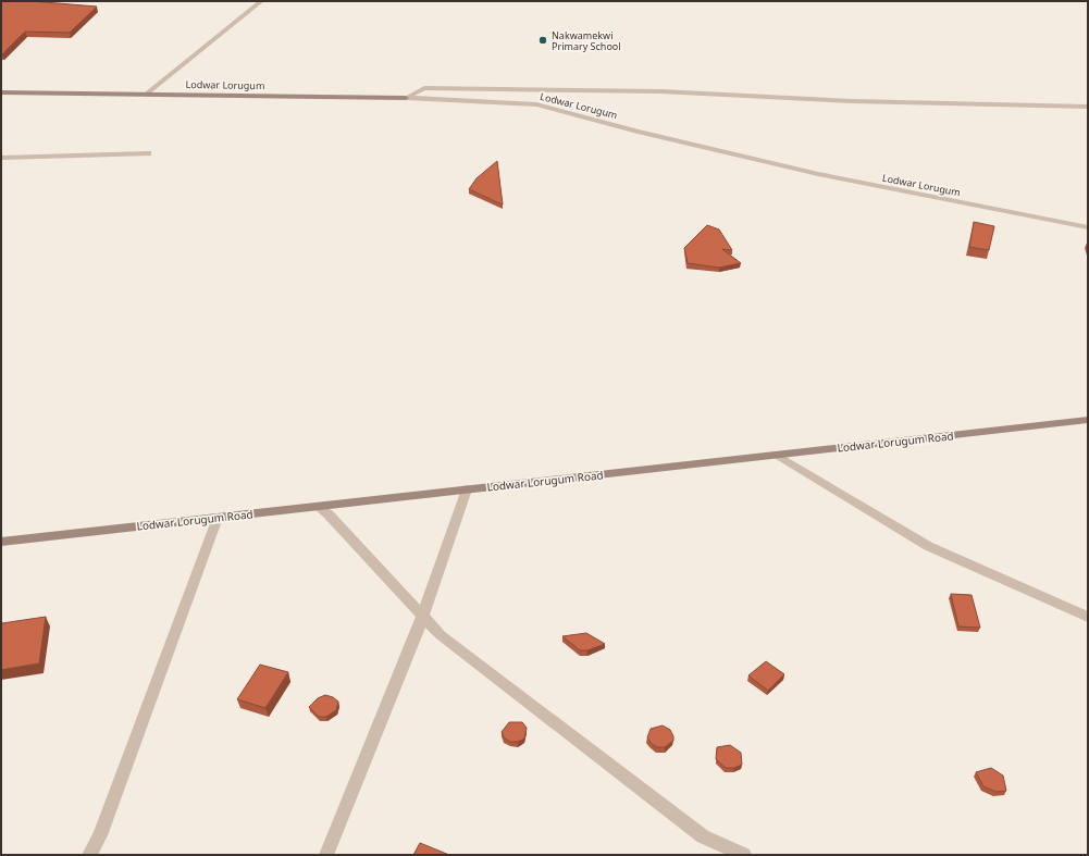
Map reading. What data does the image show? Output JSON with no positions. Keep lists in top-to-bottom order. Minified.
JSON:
{"streets":{"main road":["Lodwar Lorugum","Lodwar Lorugum Road"]},"places":["Nakwamekwi Primary School"]}
